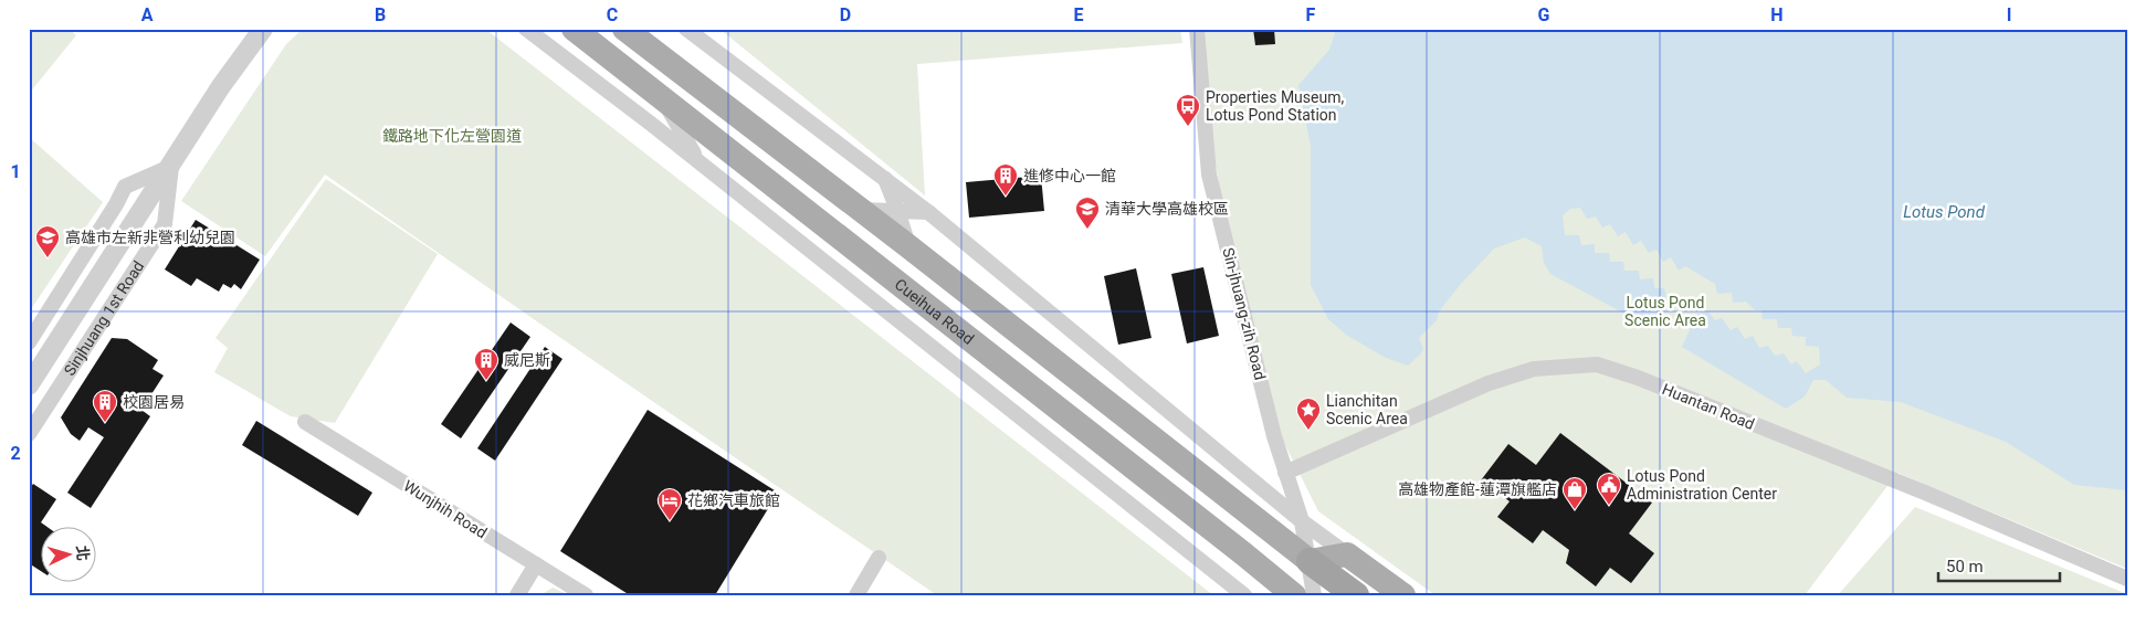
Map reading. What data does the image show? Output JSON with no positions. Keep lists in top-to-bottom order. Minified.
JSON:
{"streets":{"main road":["Cueihua Road"],"street":["Sin-jhuang-zih Road","Sinjhuang 1st Road","Huantan Road","Wunjhih Road"]},"crossings":[["Sin-jhuang-zih Road","Huantan Road"]],"water":["Lotus Pond"],"parks":["鐵路地下化左營園道","Lotus Pond Scenic Area"],"places":{"bus stop":["Properties Museum, Lotus Pond Station"],"building":["進修中心一館","威尼斯","校園居易"],"school or university":["清華大學高雄校區","高雄市左新非營利幼兒園"],"place":["Lianchitan Scenic Area"],"public building":["Lotus Pond Administration Center"],"shop":["高雄物產館-蓮潭旗艦店"],"hotel":["花鄉汽車旅館"]},"scale_bar":"50 m","north":"right","grid":{"columns":["A","B","C","D","E","F","G","H","I"],"rows":["1","2"]}}
